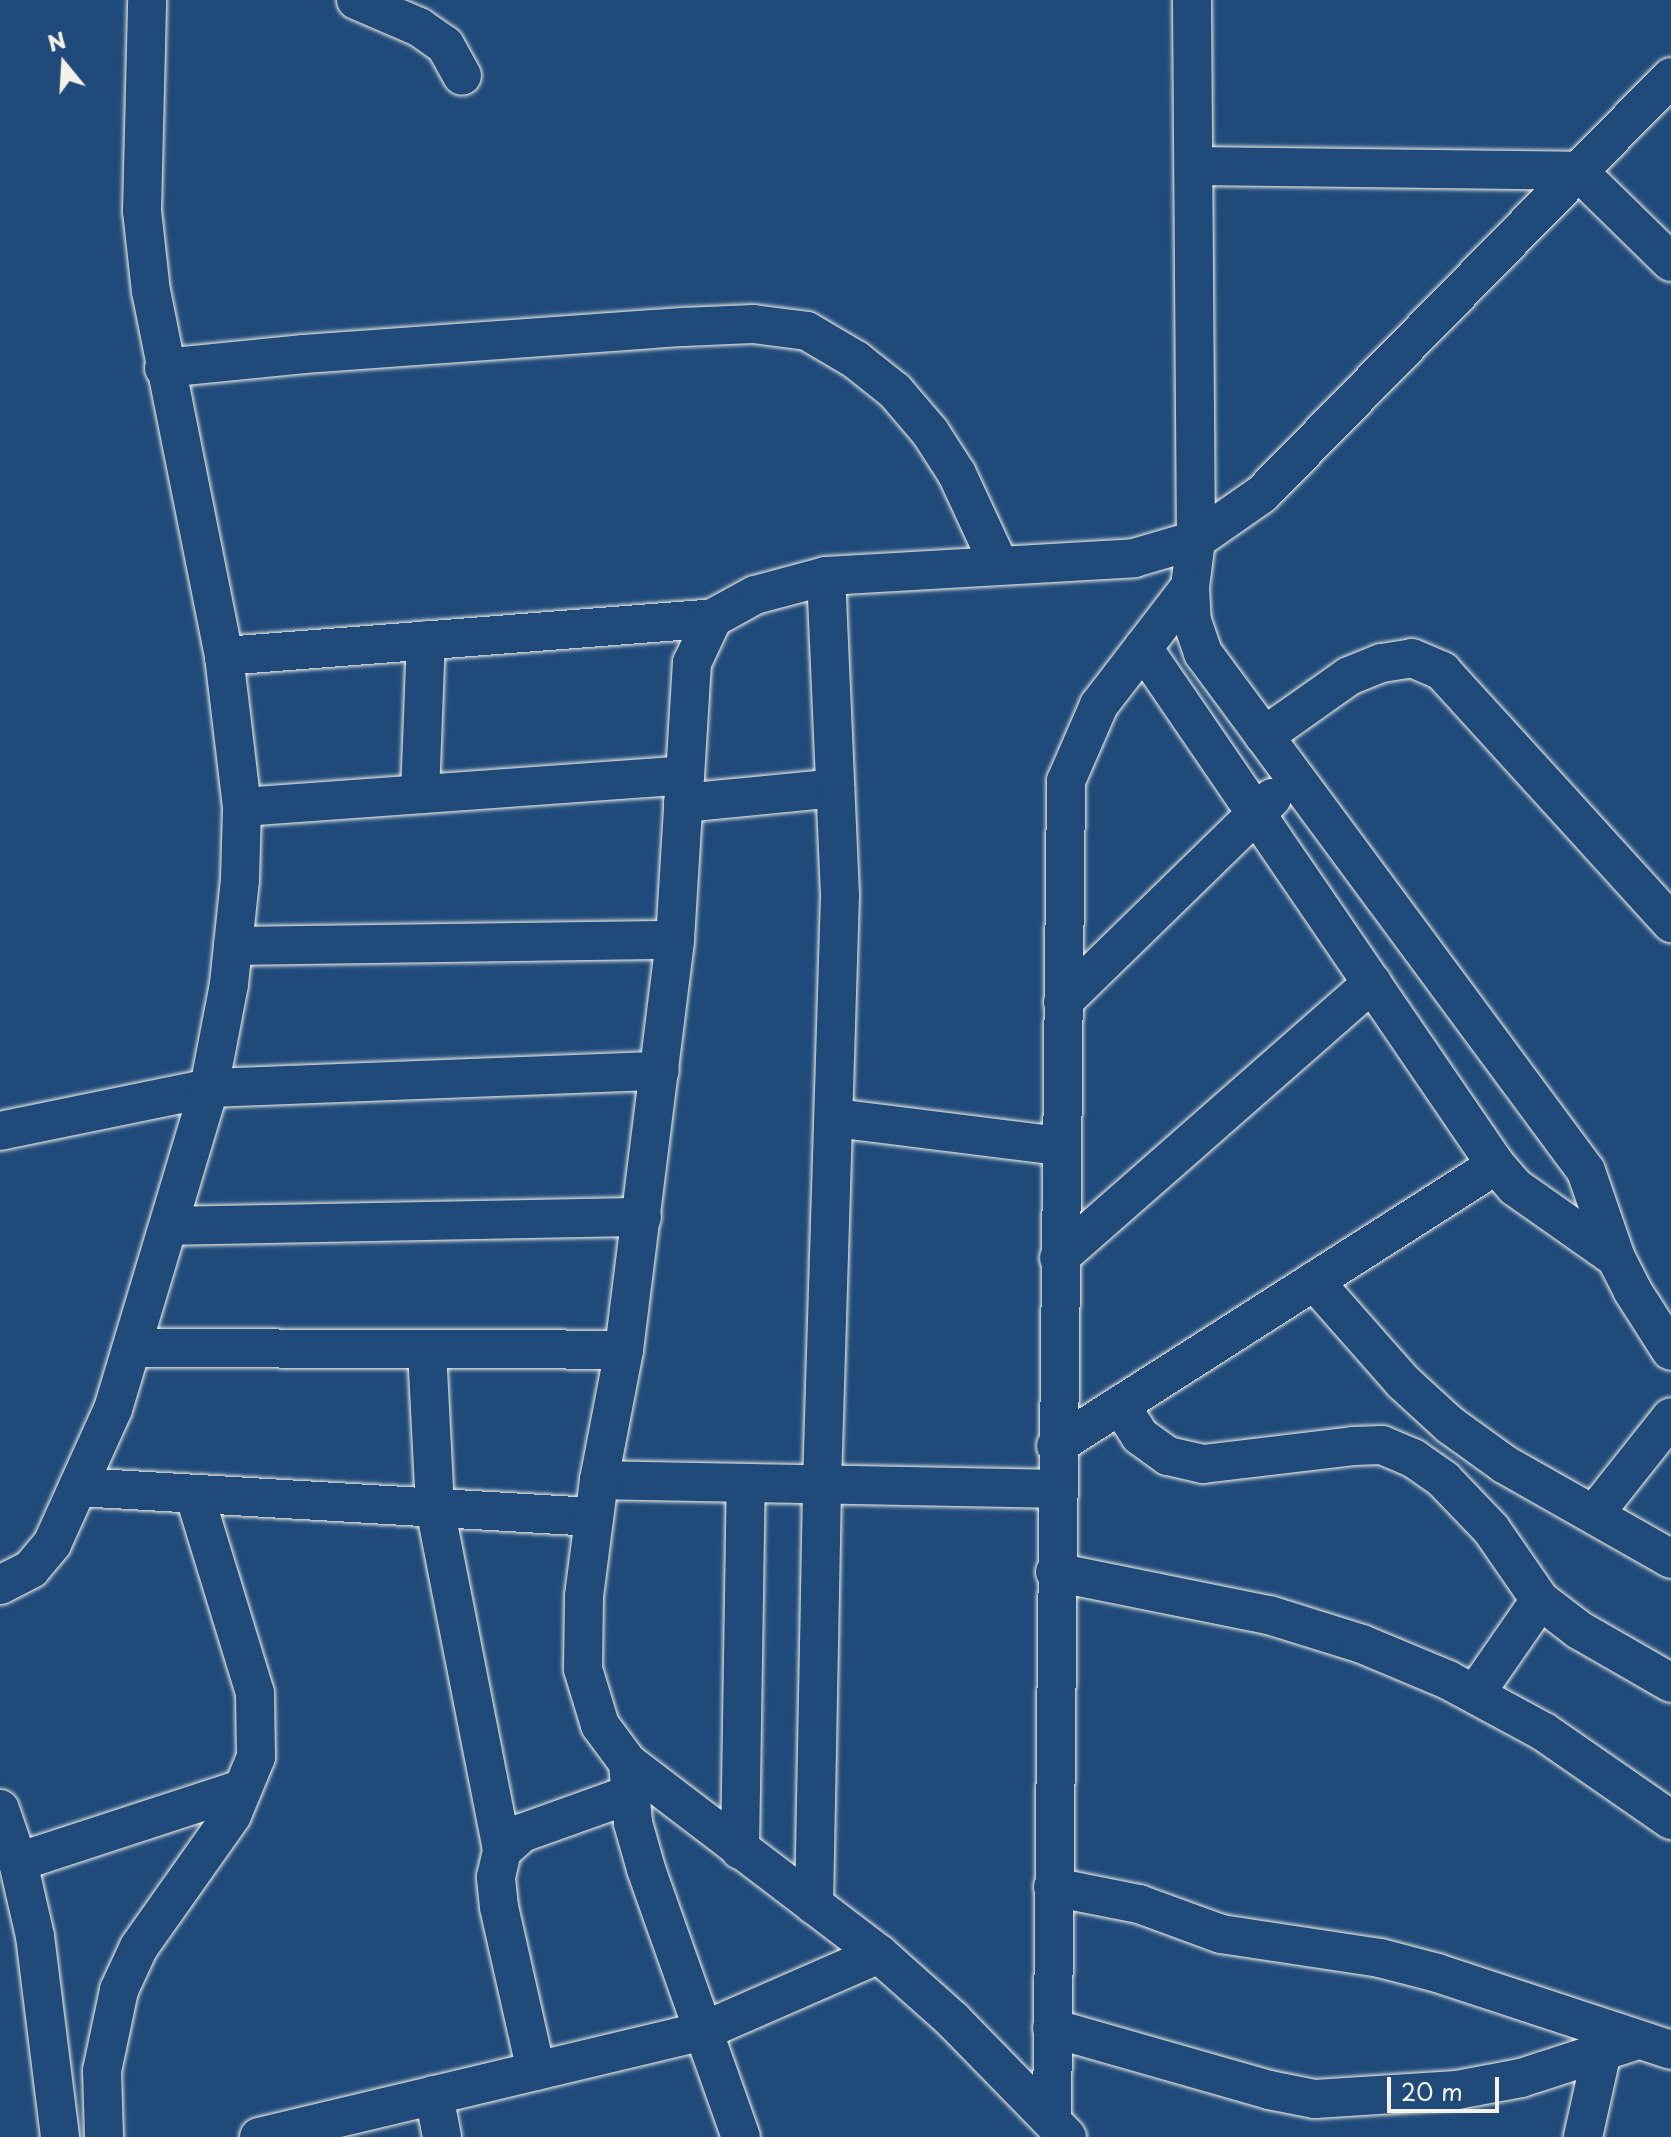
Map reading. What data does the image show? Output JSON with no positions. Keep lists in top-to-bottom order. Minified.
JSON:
{"scale_bar":"20 m","north":"top"}
